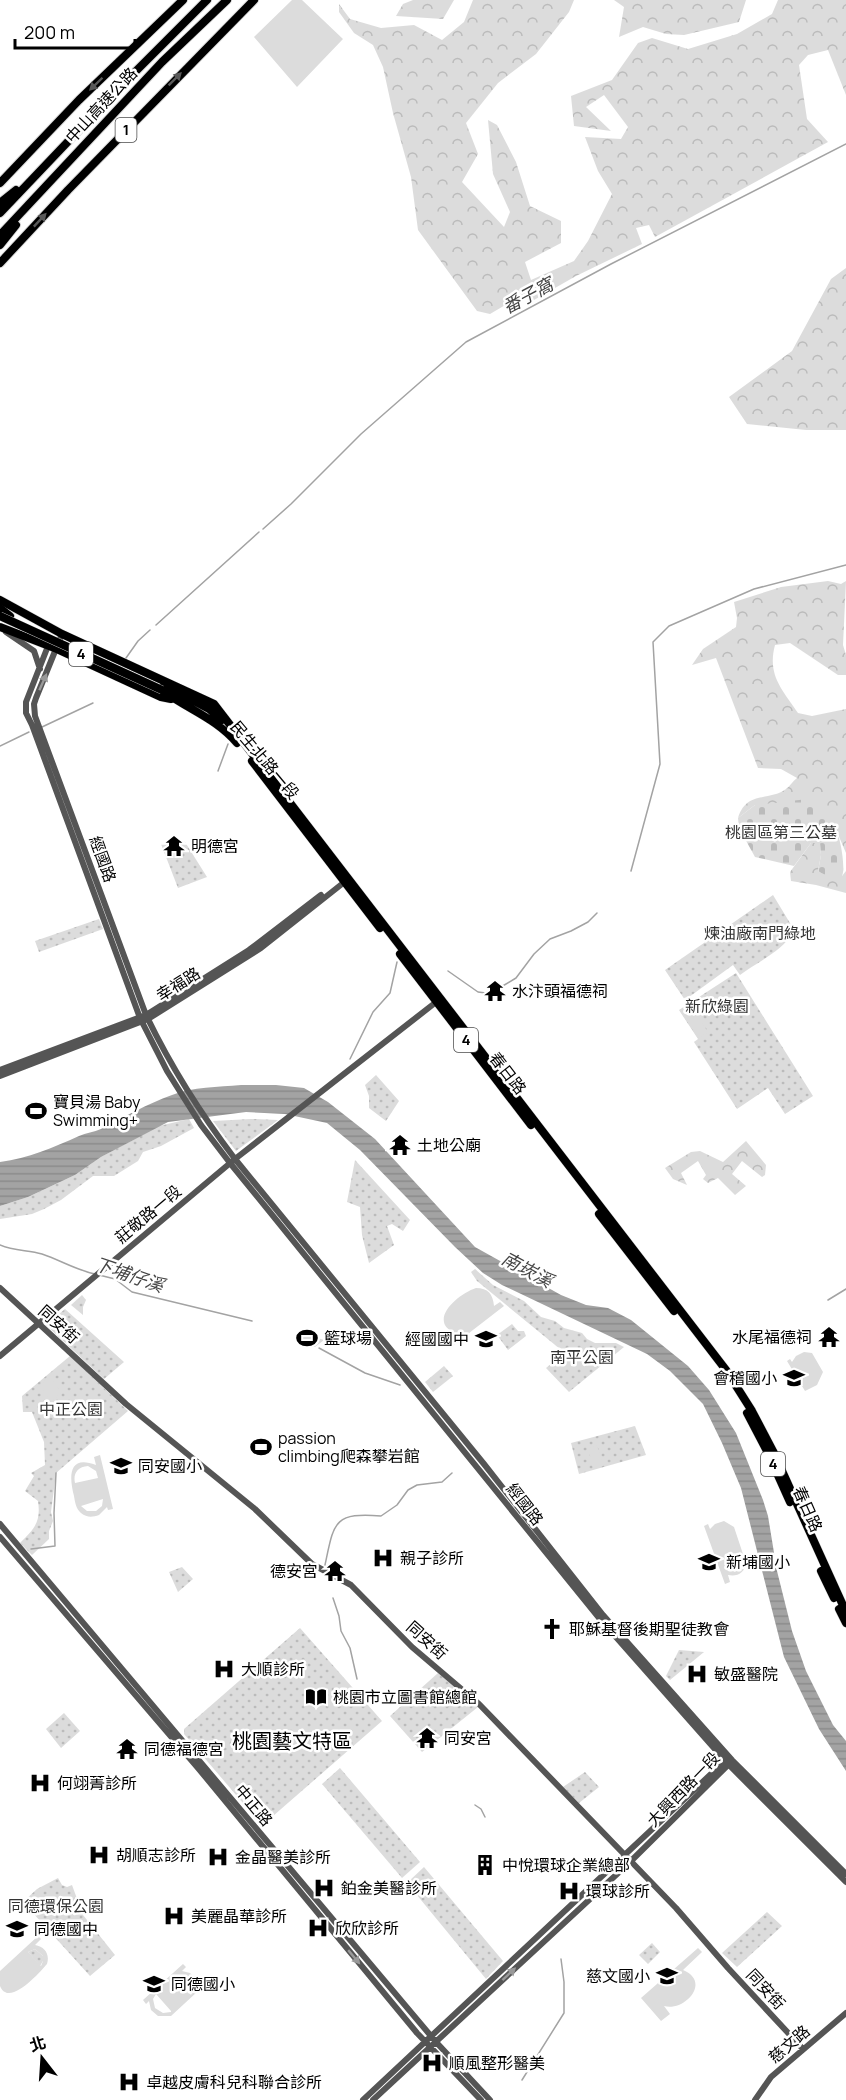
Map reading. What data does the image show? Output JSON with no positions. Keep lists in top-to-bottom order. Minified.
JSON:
{"streets":{"highway":["中山高速公路","1"],"main road":["4","民生北路一段","春日路"],"street":["經國路","幸福路","莊敬路一段","同安街","大興西路一段","中正路","慈文路"]},"crossings":[["4","民生北路一段"],["4","經國路"],["民生北路一段","春日路"],["經國路","幸福路"],["經國路","莊敬路一段"],["經國路","大興西路一段"],["幸福路","春日路"],["春日路","莊敬路一段"],["莊敬路一段","同安街"],["同安街","大興西路一段"],["同安街","慈文路"],["大興西路一段","中正路"]],"districts":["桃園藝文特區"],"water":["番子窩","南崁溪","下埔仔溪"],"parks":["桃園區第三公墓","煉油廠南門綠地","新欣綠園","南平公園","中正公園","同德環保公園"],"places":{"temple":["明德宮","水汴頭福德祠","土地公廟","水尾福德祠","德安宮","同安宮","同德福德宮"],"sports":["寶貝湯 Baby Swimming+","籃球場","passion climbing爬森攀岩館"],"school or university":["經國國中","會稽國小","同安國小","新埔國小","同德國中","慈文國小","同德國小"],"hospital":["親子診所","大順診所","敏盛醫院","何翊菁診所","胡順志診所","金晶醫美診所","鉑金美醫診所","環球診所","美麗晶華診所","欣欣診所","順風整形醫美","卓越皮膚科兒科聯合診所"],"church":["耶穌基督後期聖徒教會"],"library":["桃園市立圖書館總館"],"building":["中悅環球企業總部"]},"scale_bar":"200 m","north":"top"}
